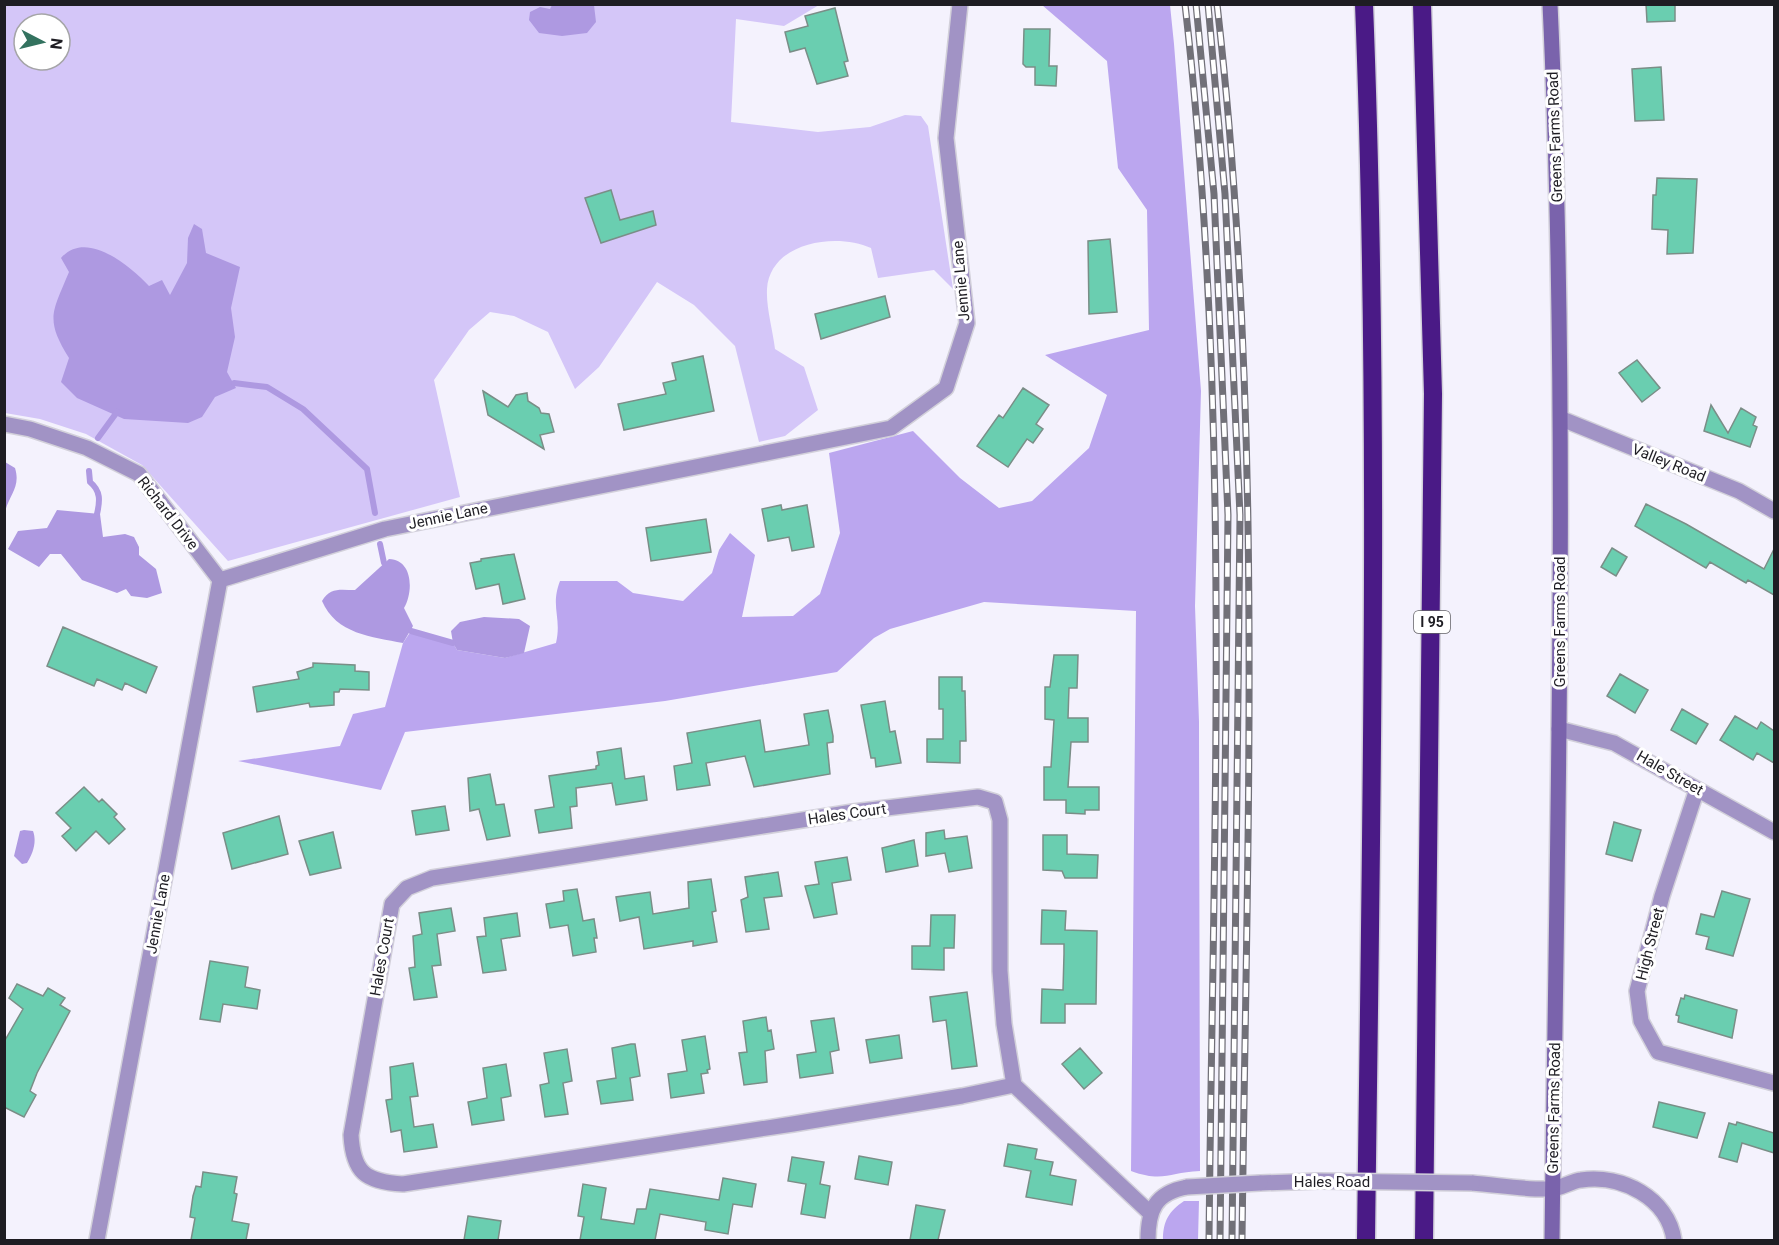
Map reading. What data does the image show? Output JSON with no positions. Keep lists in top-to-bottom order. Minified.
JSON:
{"streets":{"highway":["I 95"],"main road":["Greens Farms Road"],"street":["Jennie Lane","Valley Road","Richard Drive","Hale Street","Hales Court","High Street","Hales Road"]},"crossings":[["Greens Farms Road","Valley Road"],["Greens Farms Road","Hale Street"],["Greens Farms Road","Hales Road"],["Jennie Lane","Richard Drive"],["Hale Street","High Street"]],"north":"right"}
